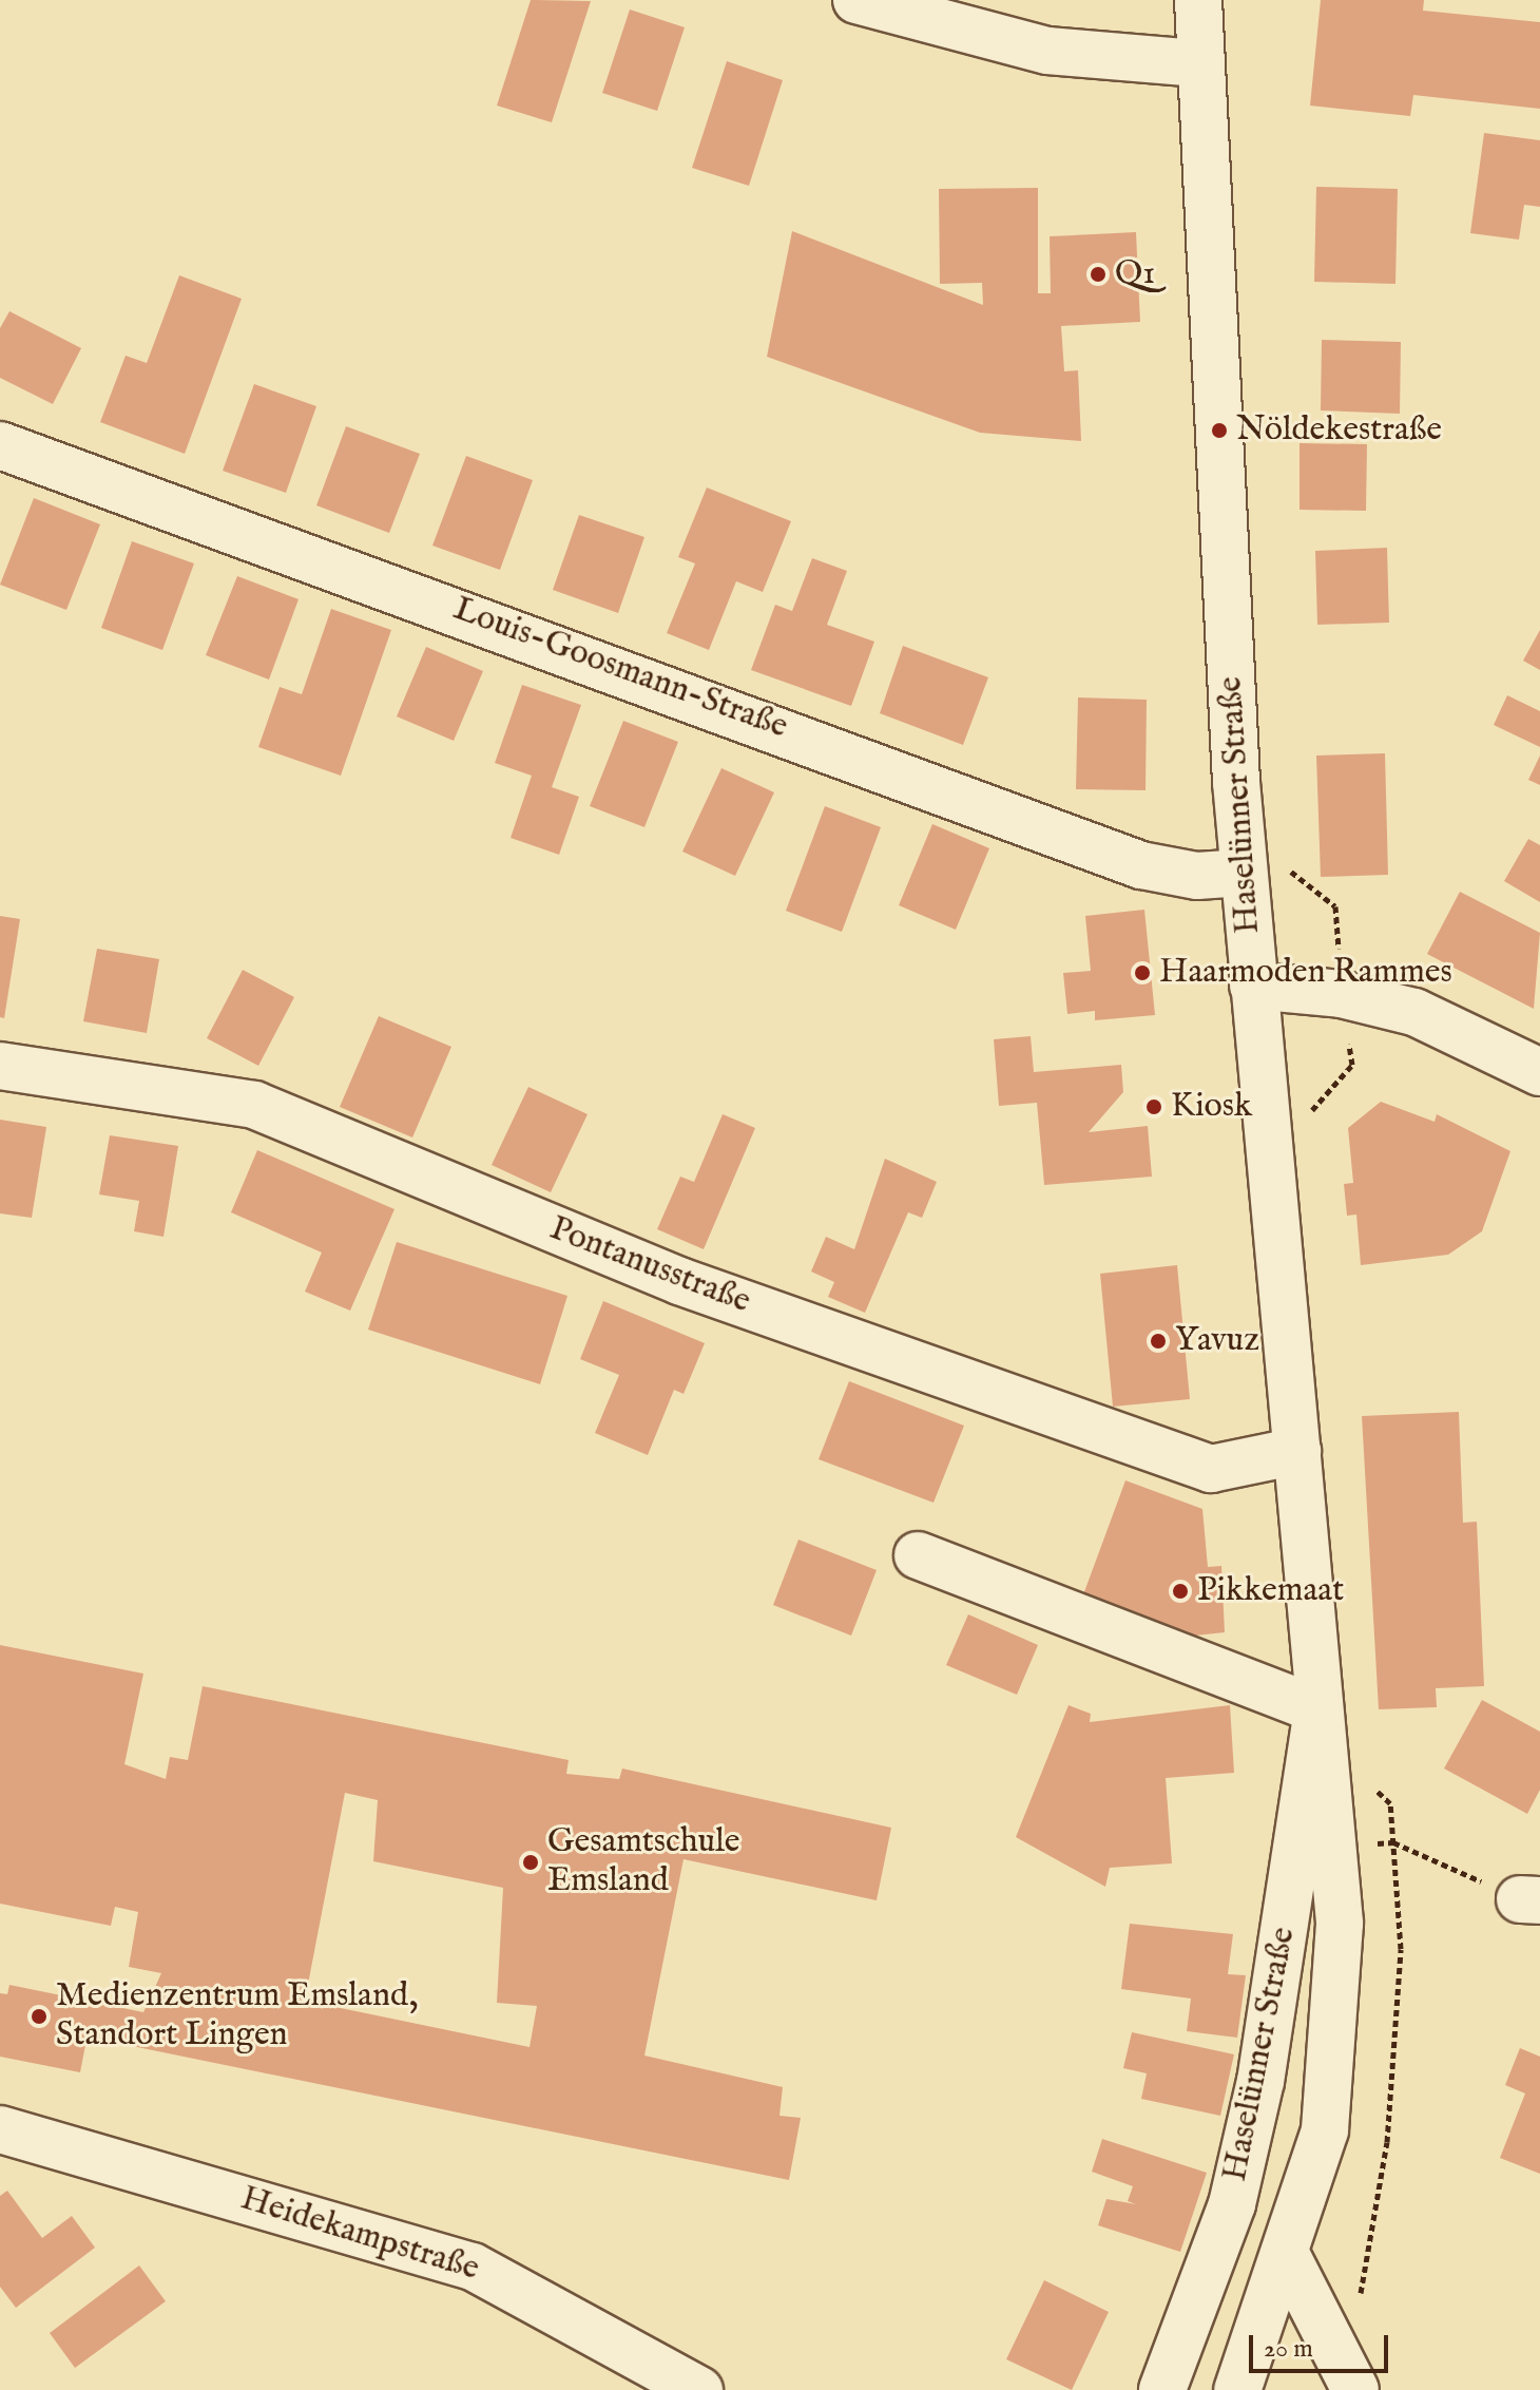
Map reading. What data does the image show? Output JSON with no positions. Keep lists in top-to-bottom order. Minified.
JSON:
{"streets":{"street":["Louis-Goosmann-Straße","Haselünner Straße","Pontanusstraße","Heidekampstraße"]},"crossings":[["Louis-Goosmann-Straße","Haselünner Straße"],["Haselünner Straße","Pontanusstraße"]],"places":["Q1","Nöldekestraße","Haarmoden Rammes","Kiosk","Yavuz","Pikkemaat","Gesamtschule Emsland","Medienzentrum Emsland, Standort Lingen"],"scale_bar":"20 m"}
